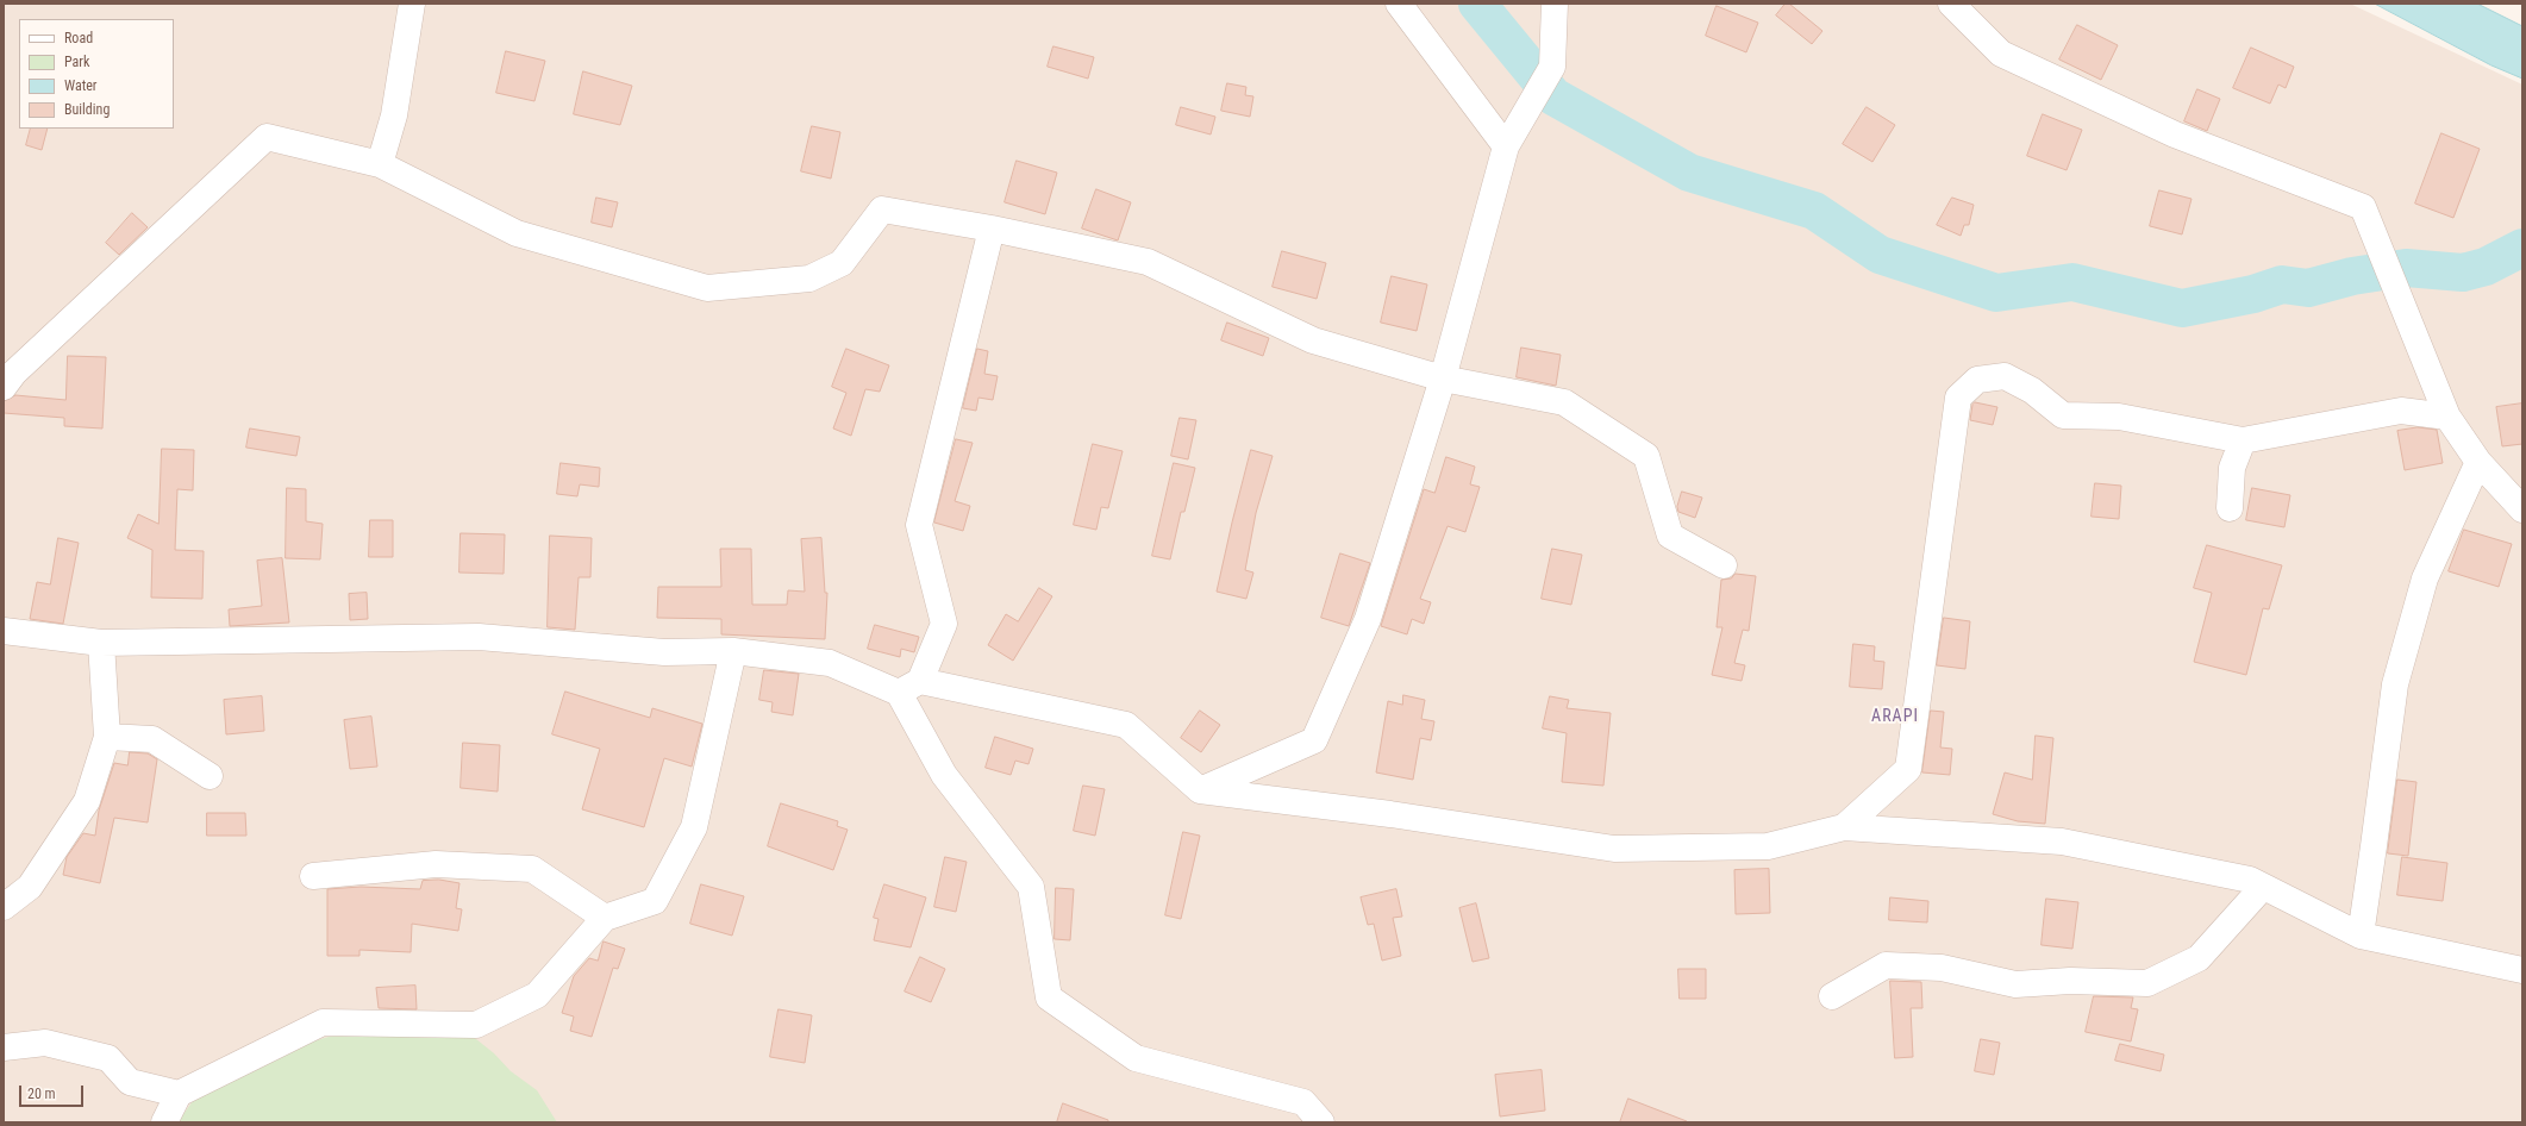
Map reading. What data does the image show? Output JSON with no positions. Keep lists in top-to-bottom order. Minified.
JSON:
{"districts":["ARAPI"],"legend":["Road","Park","Water","Building"],"scale_bar":"20 m"}
